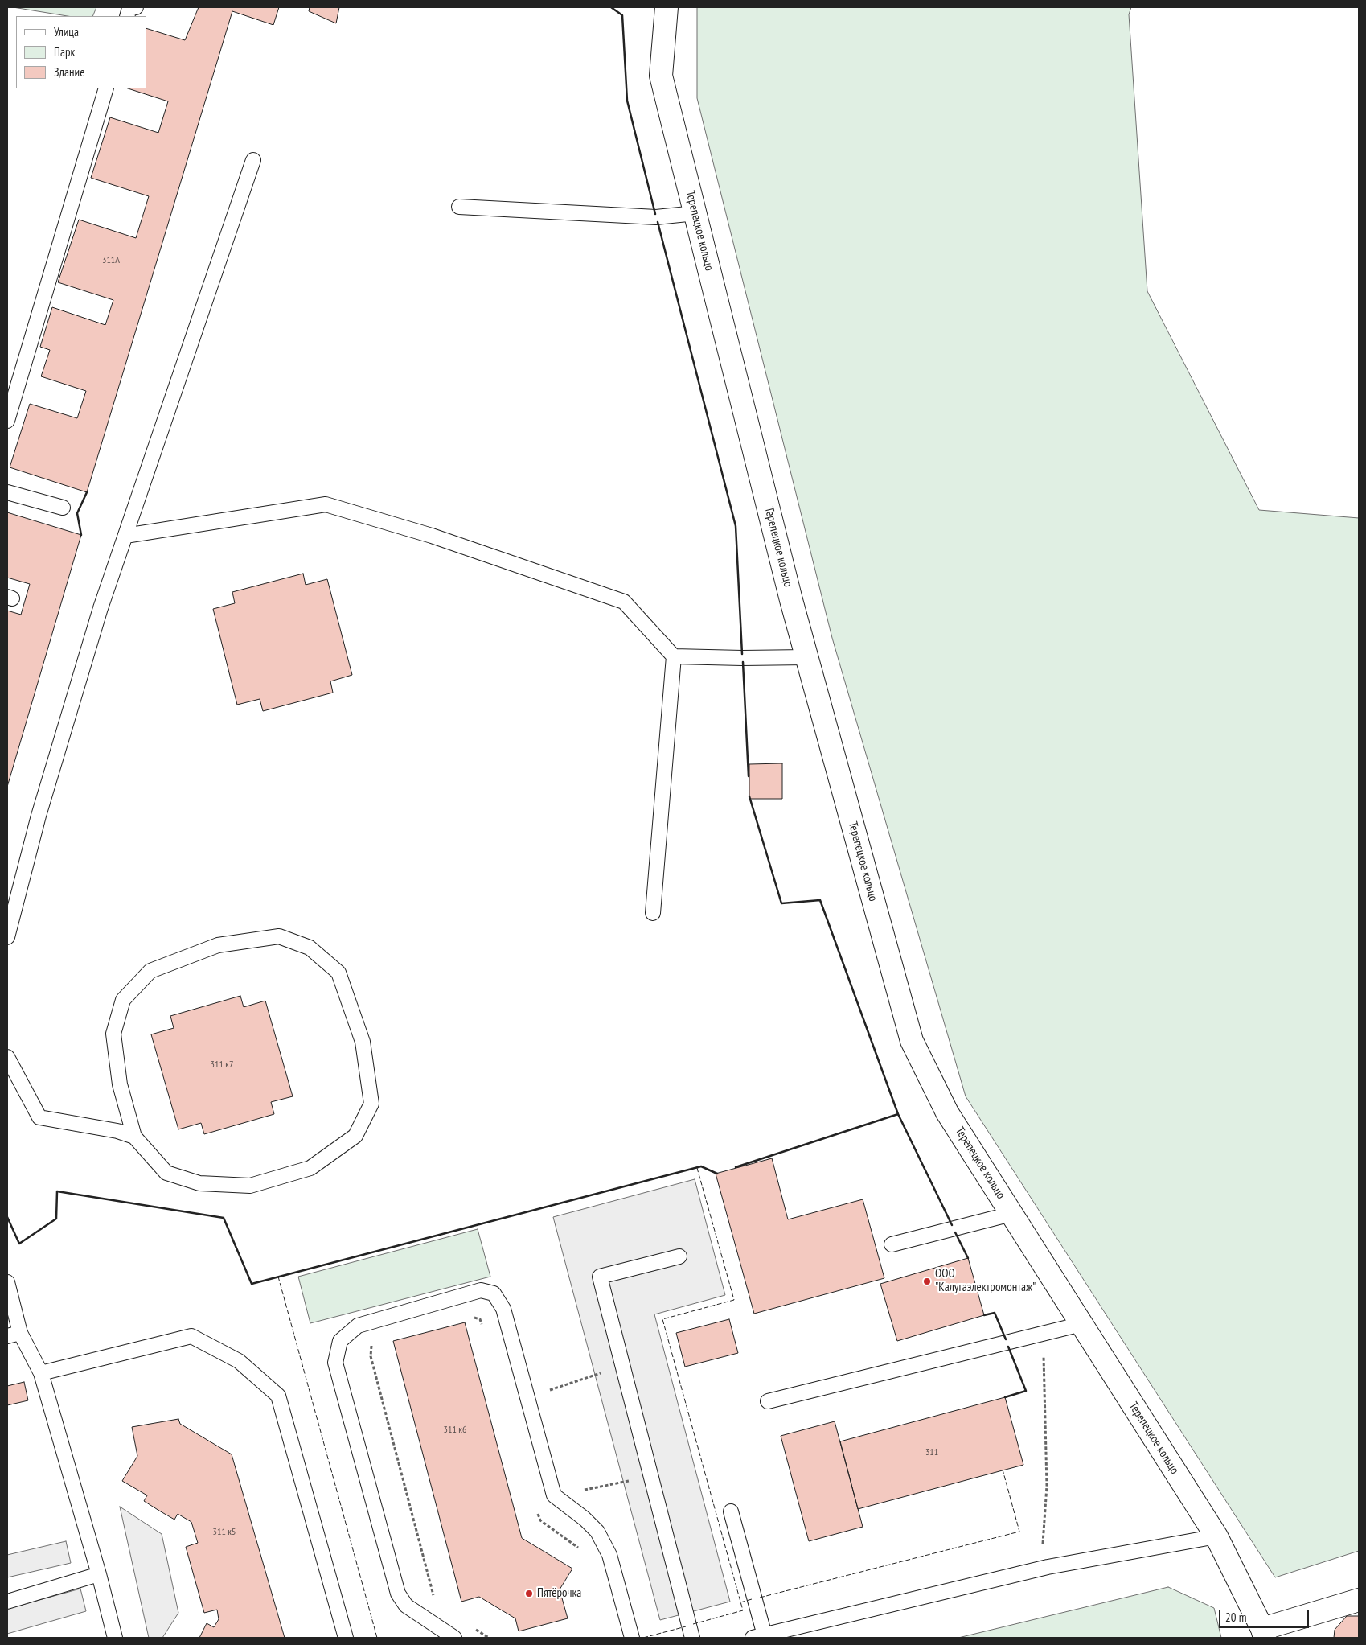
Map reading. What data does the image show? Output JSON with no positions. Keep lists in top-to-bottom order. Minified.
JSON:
{"streets":{"street":["Терепецкое кольцо"]},"places":["ООО \"Калугаэлектромонтаж\"","Пятёрочка"],"house_numbers":["311А","311 к7","311 к6","311","311 к5"],"legend":["Улица","Парк","Здание"],"scale_bar":"20 m"}
